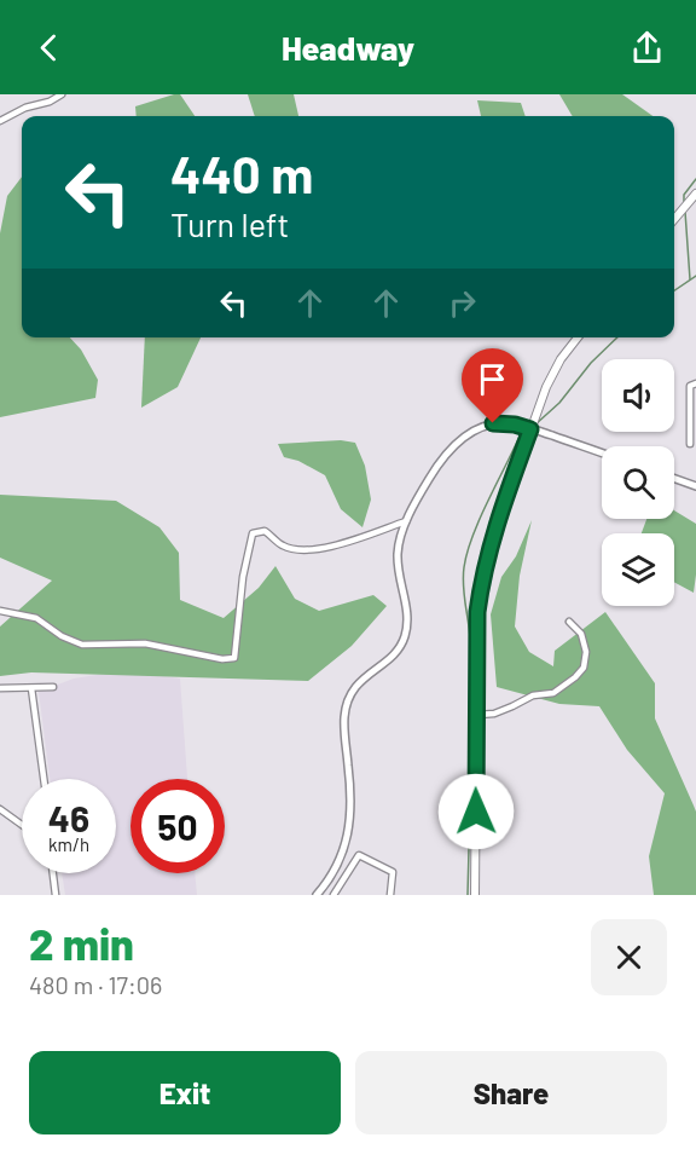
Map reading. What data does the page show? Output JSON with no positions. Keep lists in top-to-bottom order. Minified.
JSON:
{"page":{"header":"Headway","turn":["440 m","Turn left"],"speed":"46 km/h","limit":"50","heading":["2 min","480 m · 17:06"],"buttons":["Exit","Share"]}}
